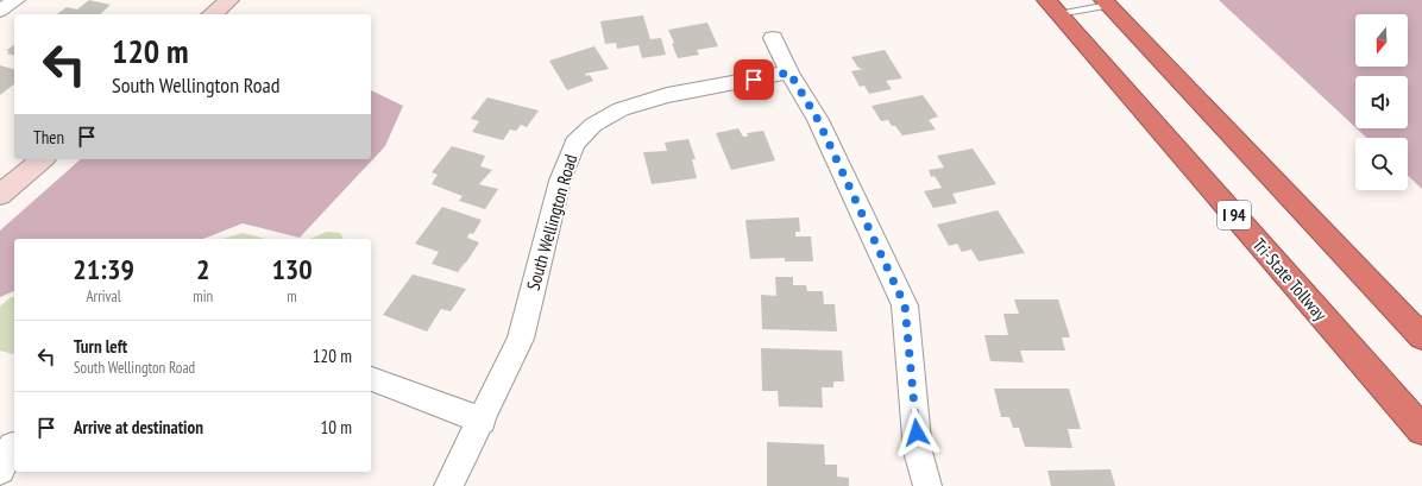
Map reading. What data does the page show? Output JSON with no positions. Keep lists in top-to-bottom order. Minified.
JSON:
{"streets":{"highway":["I 94","Tri-State Tollway"],"street":["South Wellington Road"]},"north":"bottom","page":{"turn":["120 m","South Wellington Road"],"then":"Then","eta":["21:39","Arrival","2","min","130","m"],"list":[{"name":"Turn left","note":"South Wellington Road","value":"120 m"},{"name":"Arrive at destination","value":"10 m"}]}}
